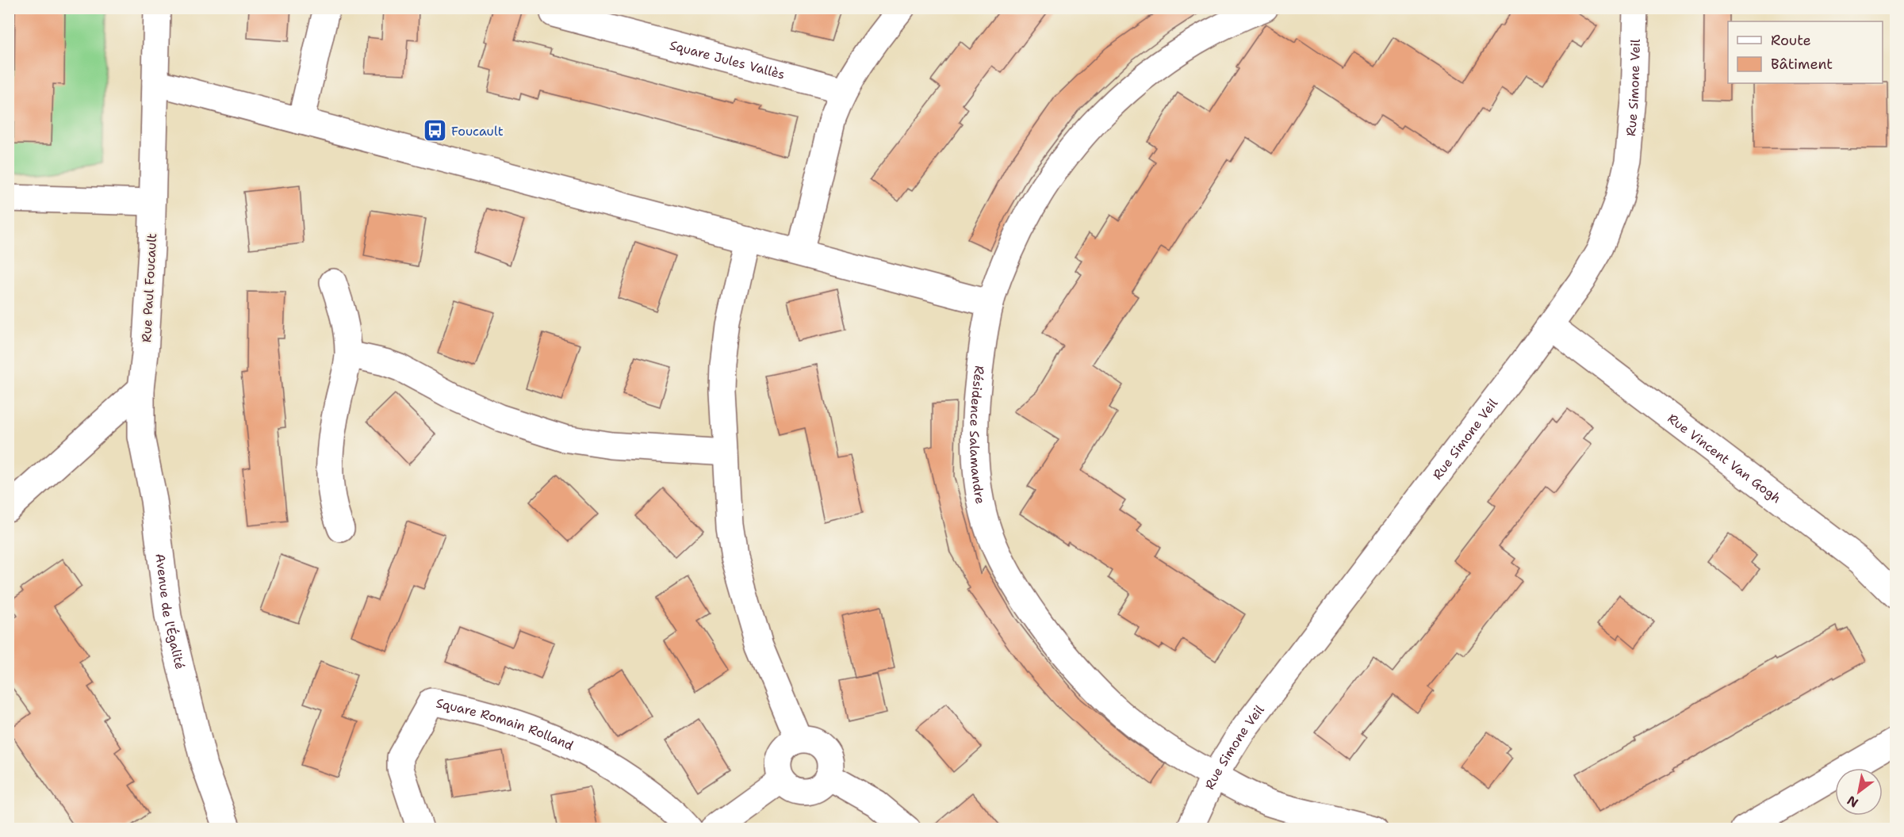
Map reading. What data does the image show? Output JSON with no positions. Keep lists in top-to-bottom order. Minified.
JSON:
{"streets":{"street":["Square Jules Vallès","Rue Simone Veil","Rue Paul Foucault","Résidence Salamandre","Rue Vincent Van Gogh","Avenue de l'Égalité","Square Romain Rolland"]},"crossings":[["Rue Simone Veil","Résidence Salamandre"],["Rue Simone Veil","Rue Vincent Van Gogh"],["Rue Paul Foucault","Avenue de l'Égalité"]],"places":{"bus stop":["Foucault"]},"legend":["Route","Bâtiment"],"north":"bottom left"}
